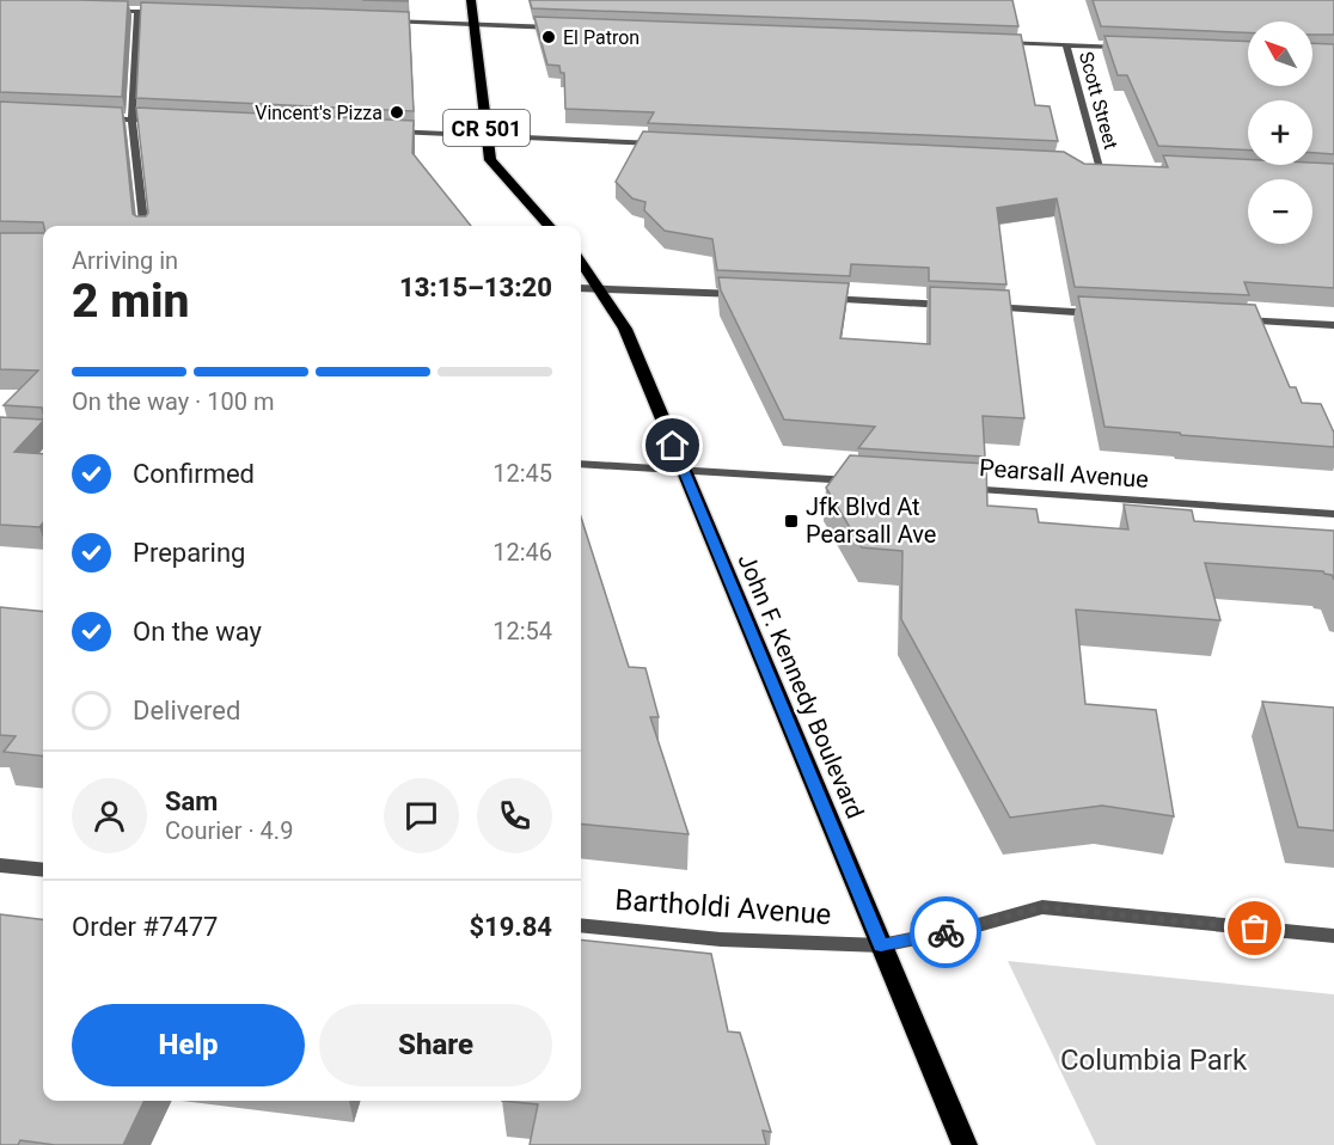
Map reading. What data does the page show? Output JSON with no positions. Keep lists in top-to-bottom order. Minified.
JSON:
{"streets":{"main road":["CR 501","John F. Kennedy Boulevard"],"street":["Scott Street","Pearsall Avenue","Bartholdi Avenue"]},"crossings":[["John F. Kennedy Boulevard","Bartholdi Avenue"]],"parks":["Columbia Park"],"places":{"other":["El Patron","Vincent's Pizza"],"transit":["Jfk Blvd At Pearsall Ave"]},"north":"top left","page":{"map_buttons":["+","−"],"heading":["2 min","Arriving in","13:15–13:20"],"panel":["Sam","Courier · 4.9","Order #7477","$19.84"],"bar":"On the way · 100 m","list":[["Confirmed","12:45"],["Preparing","12:46"],["On the way","12:54"],"Delivered"],"buttons":["Help","Share"]}}
